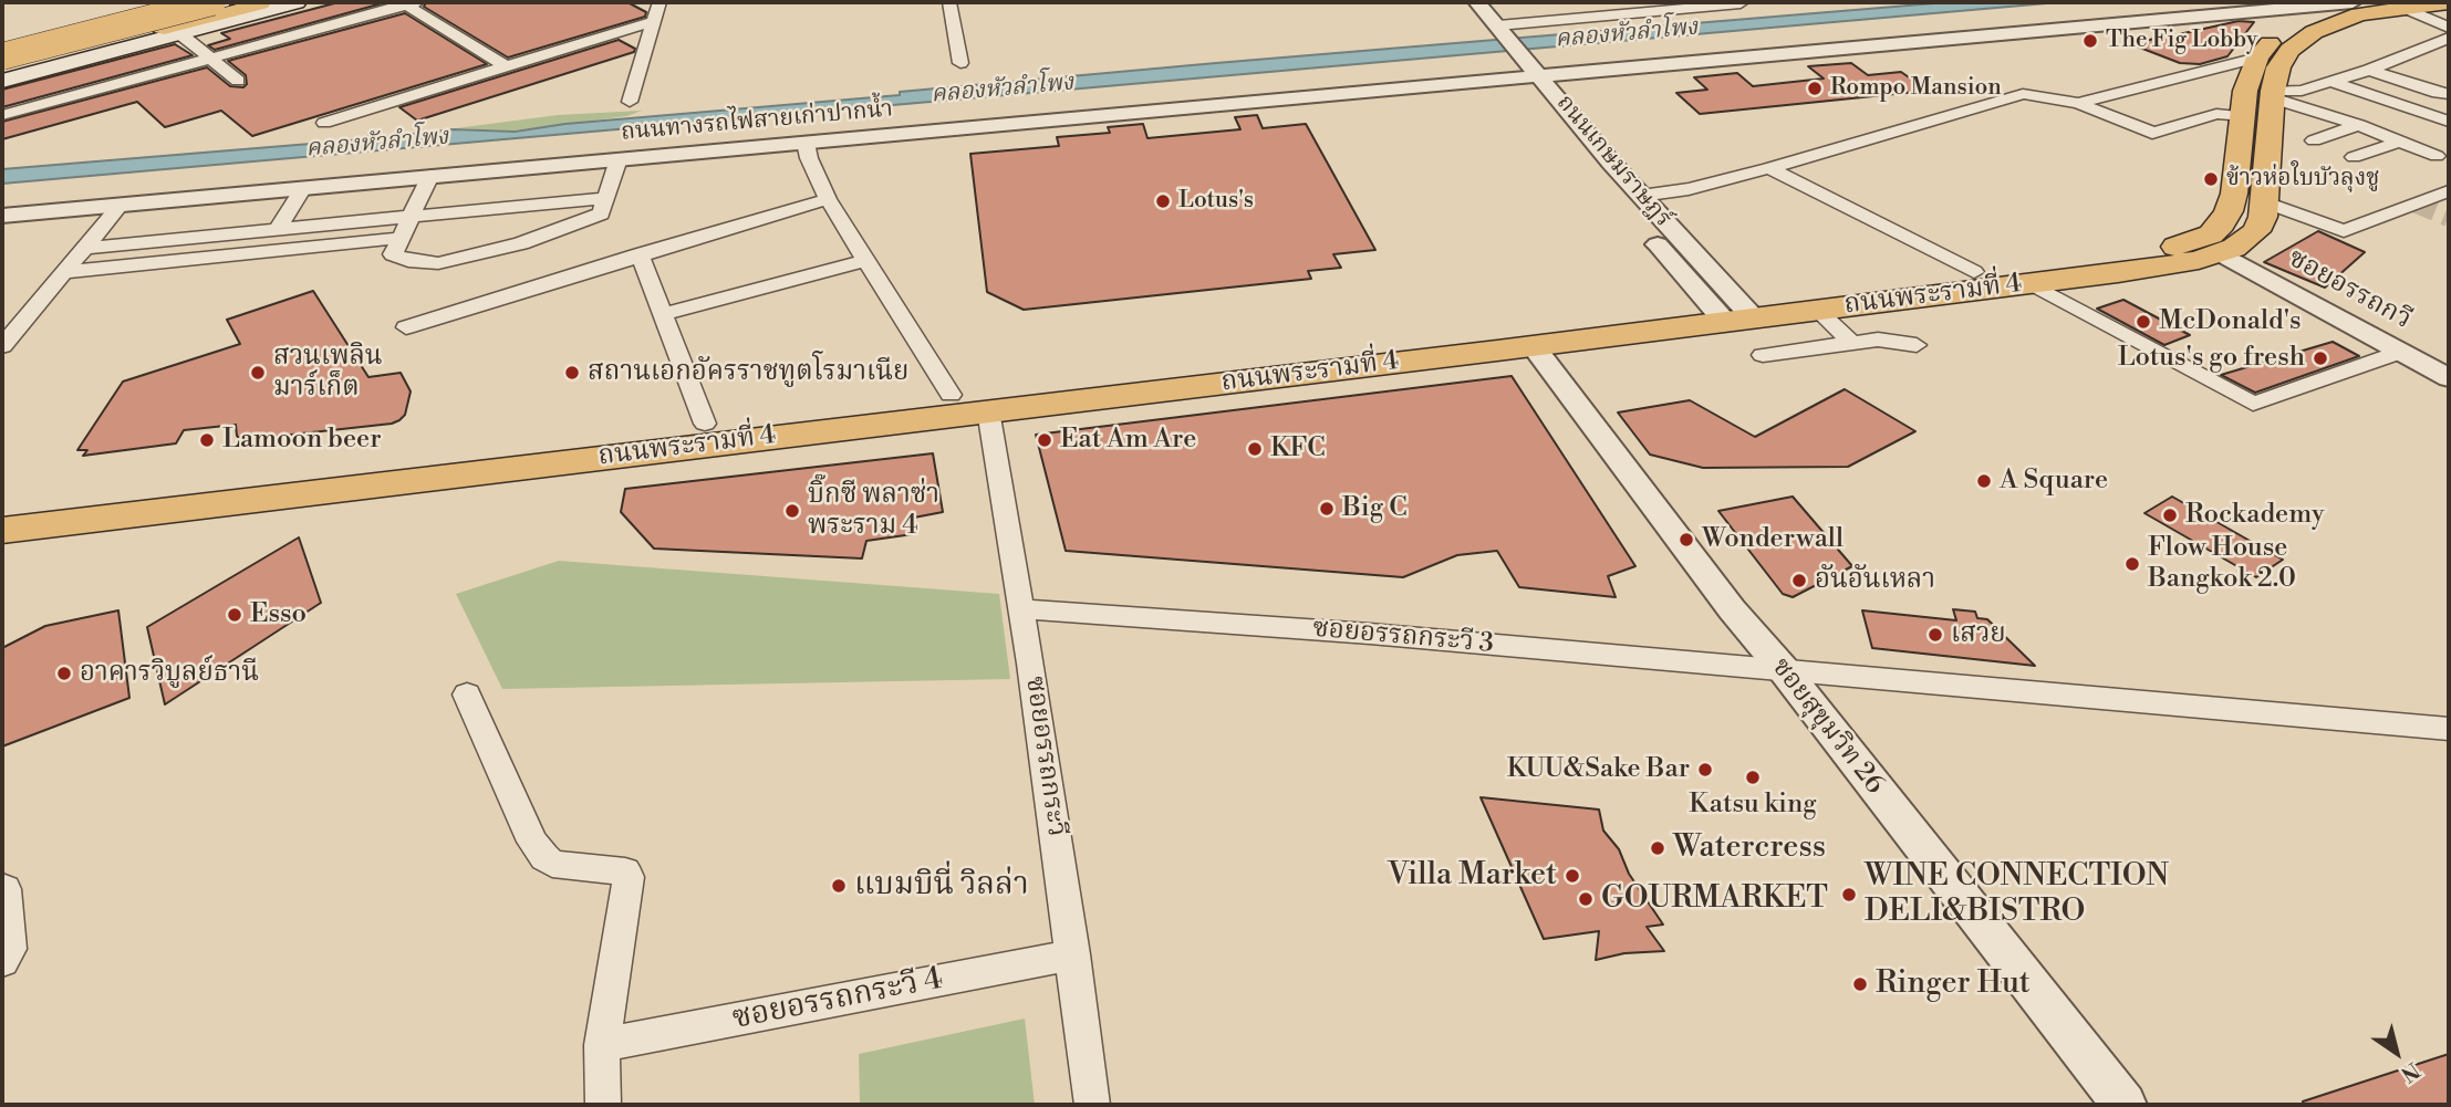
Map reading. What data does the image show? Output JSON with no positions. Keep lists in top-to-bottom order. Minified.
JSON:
{"streets":{"main road":["ถนนพระรามที่ 4"],"street":["ถนนทางรถไฟสายเก่าปากน้ำ","ถนนเกษมราษฎร์","ซอยอรรถกวี","ซอยอรรถกระวี 3","ซอยสุขุมวิท 26","ซอยอรรถกระวี","ซอยอรรถกระวี 4"]},"crossings":[["ถนนทางรถไฟสายเก่าปากน้ำ","ถนนเกษมราษฎร์"],["ถนนเกษมราษฎร์","ถนนพระรามที่ 4"],["ซอยอรรถกวี","ถนนพระรามที่ 4"],["ถนนพระรามที่ 4","ซอยสุขุมวิท 26"],["ถนนพระรามที่ 4","ซอยอรรถกระวี"],["ซอยอรรถกระวี 3","ซอยสุขุมวิท 26"],["ซอยอรรถกระวี 3","ซอยอรรถกระวี"],["ซอยอรรถกระวี","ซอยอรรถกระวี 4"]],"water":["คลองหัวลำโพง"],"places":["The Fig Lobby","Rompo Mansion","ข้าวห่อใบบัวลุงชู","Lotus's","McDonald's","Lotus's go fresh","สวนเพลิน มาร์เก็ต","สถานเอกอัครราชทูตโรมาเนีย","Lamoon beer","Eat Am Are","KFC","A Square","Big C","บิ๊กซี พลาซ่า พระราม 4","Rockademy","Wonderwall","Flow House Bangkok 2.0","อันอันเหลา","Esso","เสวย","อาคารวิบูลย์ธานี","KUU&Sake Bar","Katsu king","Watercress","Villa Market","แบมบินี่ วิลล่า","WINE CONNECTION DELI&BISTRO","GOURMARKET","Ringer Hut"],"north":"bottom right"}
